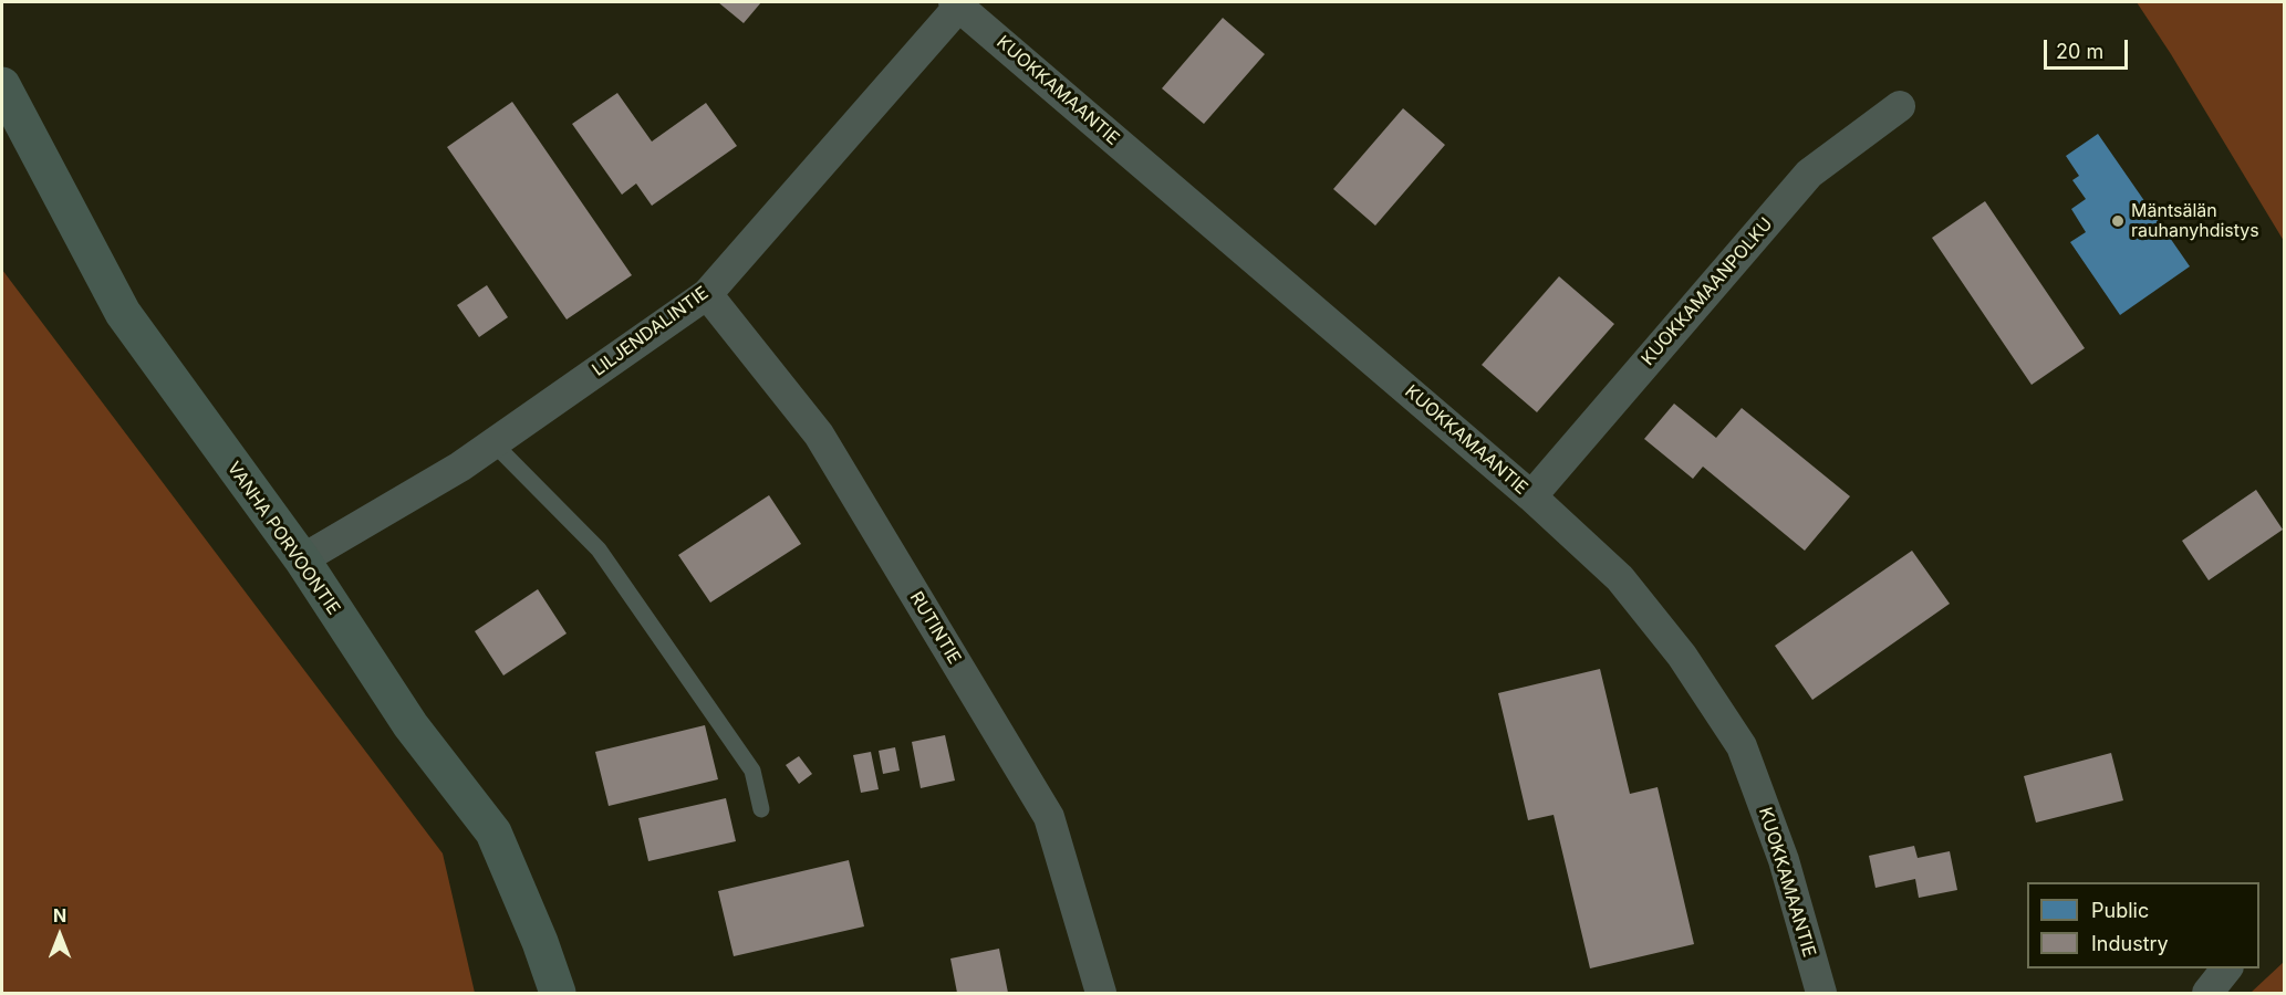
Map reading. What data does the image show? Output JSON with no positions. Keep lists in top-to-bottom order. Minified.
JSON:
{"streets":{"main road":["VANHA PORVOONTIE"],"street":["KUOKKAMAANTIE","KUOKKAMAANPOLKU","LILJENDALINTIE","RUTINTIE"]},"crossings":[["KUOKKAMAANTIE","KUOKKAMAANPOLKU"],["KUOKKAMAANTIE","LILJENDALINTIE"],["LILJENDALINTIE","VANHA PORVOONTIE"],["LILJENDALINTIE","RUTINTIE"]],"places":["Mäntsälän rauhanyhdistys"],"legend":["Public","Industry"],"scale_bar":"20 m","north":"top"}
